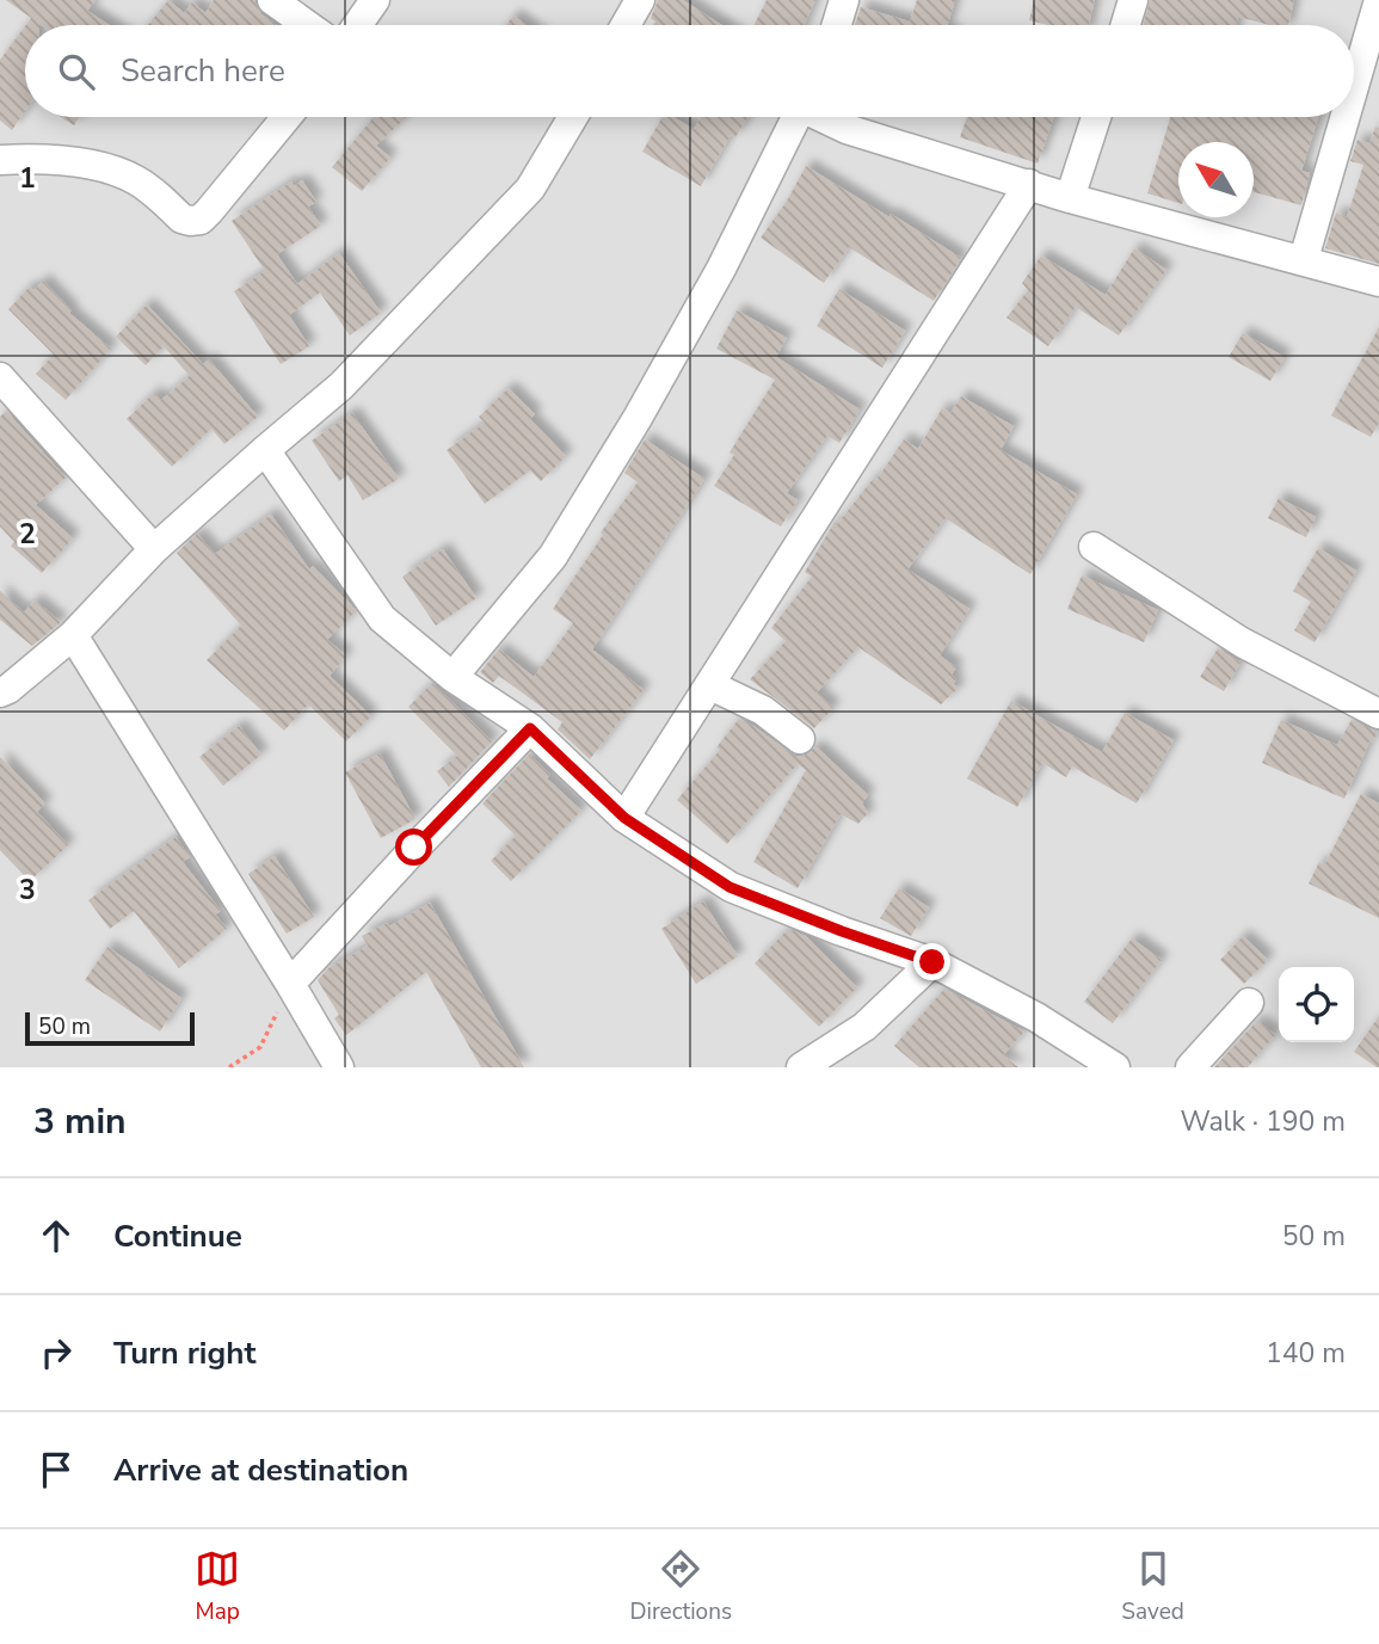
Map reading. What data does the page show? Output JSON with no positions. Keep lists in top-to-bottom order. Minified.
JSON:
{"scale_bar":"50 m","north":"top left","page":{"search":"Search here","scale":"50 m","heading":["3 min","Walk · 190 m"],"list":[["Continue","50 m"],["Turn right","140 m"],"Arrive at destination"],"nav":["Map","Directions","Saved"]},"grid":{"rows":["1","2","3"]}}
